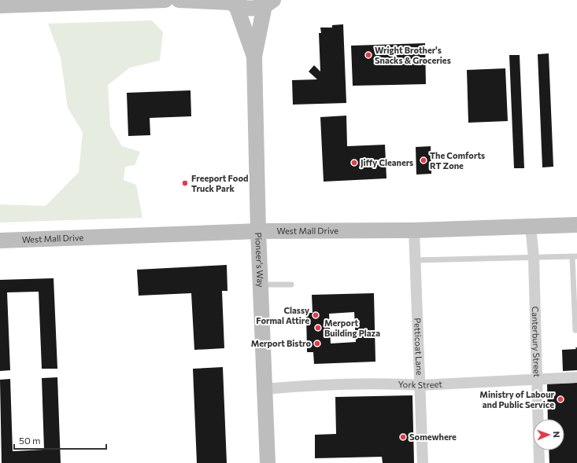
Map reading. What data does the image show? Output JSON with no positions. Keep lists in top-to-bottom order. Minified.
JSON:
{"streets":{"main road":["West Mall Drive","Pioneer's Way"],"street":["Canterbury Street","Petticoat Lane","York Street"]},"crossings":[["West Mall Drive","Pioneer's Way"],["West Mall Drive","Canterbury Street"],["West Mall Drive","Petticoat Lane"],["Pioneer's Way","York Street"],["Canterbury Street","York Street"],["Petticoat Lane","York Street"]],"places":["Wright Brother's Snacks & Groceries","The Comforts RT Zone","Jiffy Cleaners","Freeport Food Truck Park","Classy Formal Attire","Merport Building Plaza","Merport Bistro","Ministry of Labour and Public Service","Somewhere"],"scale_bar":"50 m","north":"right"}
